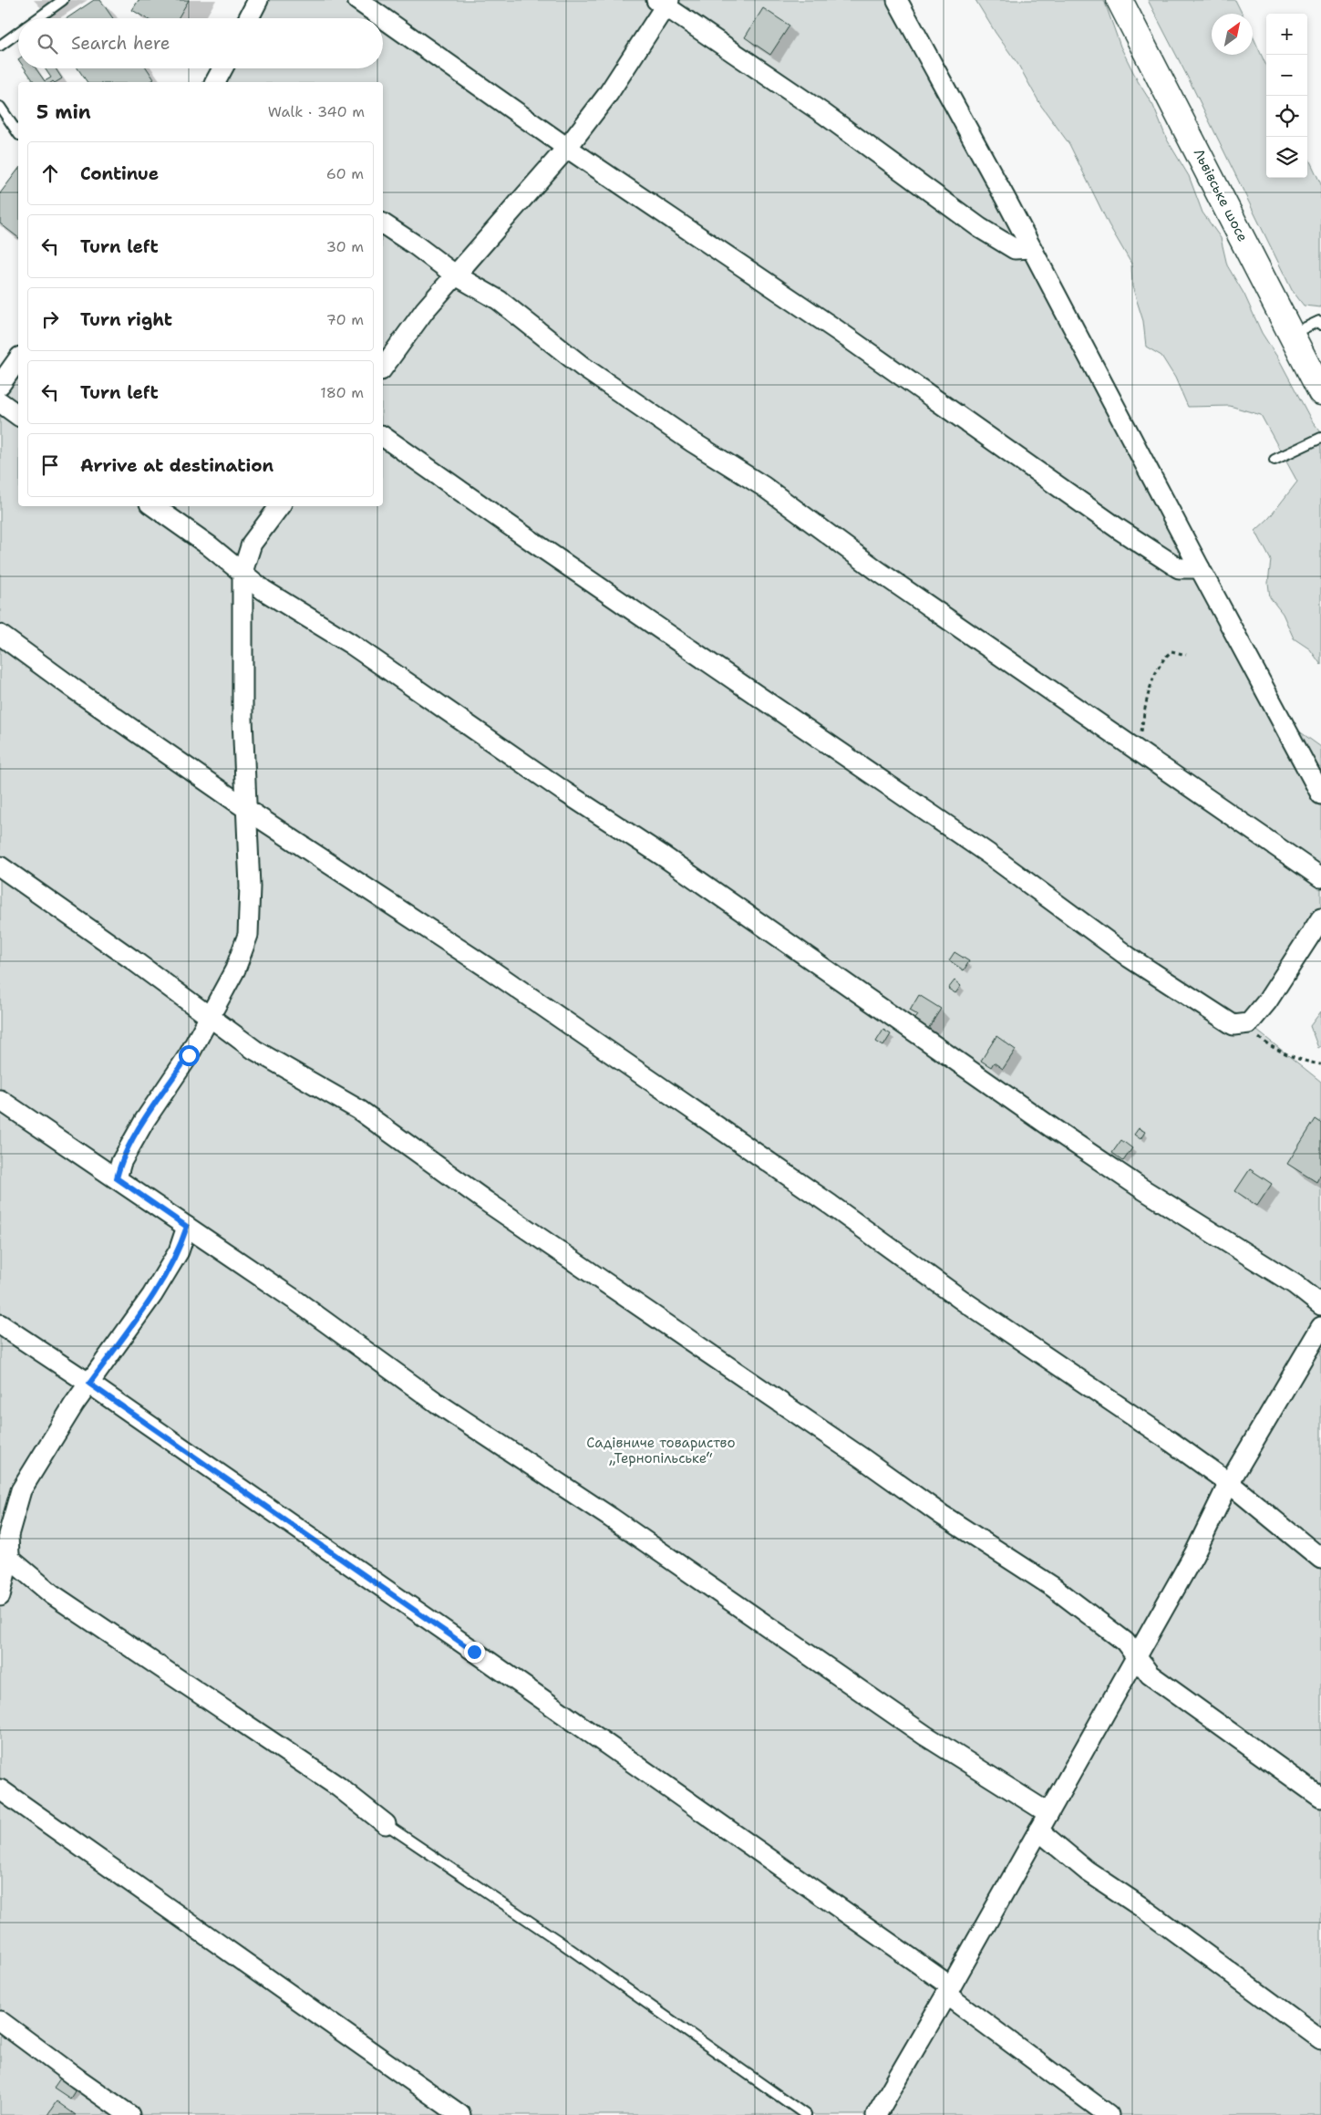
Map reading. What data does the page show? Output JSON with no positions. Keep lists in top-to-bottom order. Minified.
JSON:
{"streets":{"highway":["Львівське шосе"]},"parks":["Садівниче товариство „Тернопільське“"],"north":"top right","page":{"map_buttons":["+","−"],"search":"Search here","heading":["5 min","Walk · 340 m"],"list":[["Continue","60 m"],["Turn left","30 m"],["Turn right","70 m"],["Turn left","180 m"],"Arrive at destination"]}}
